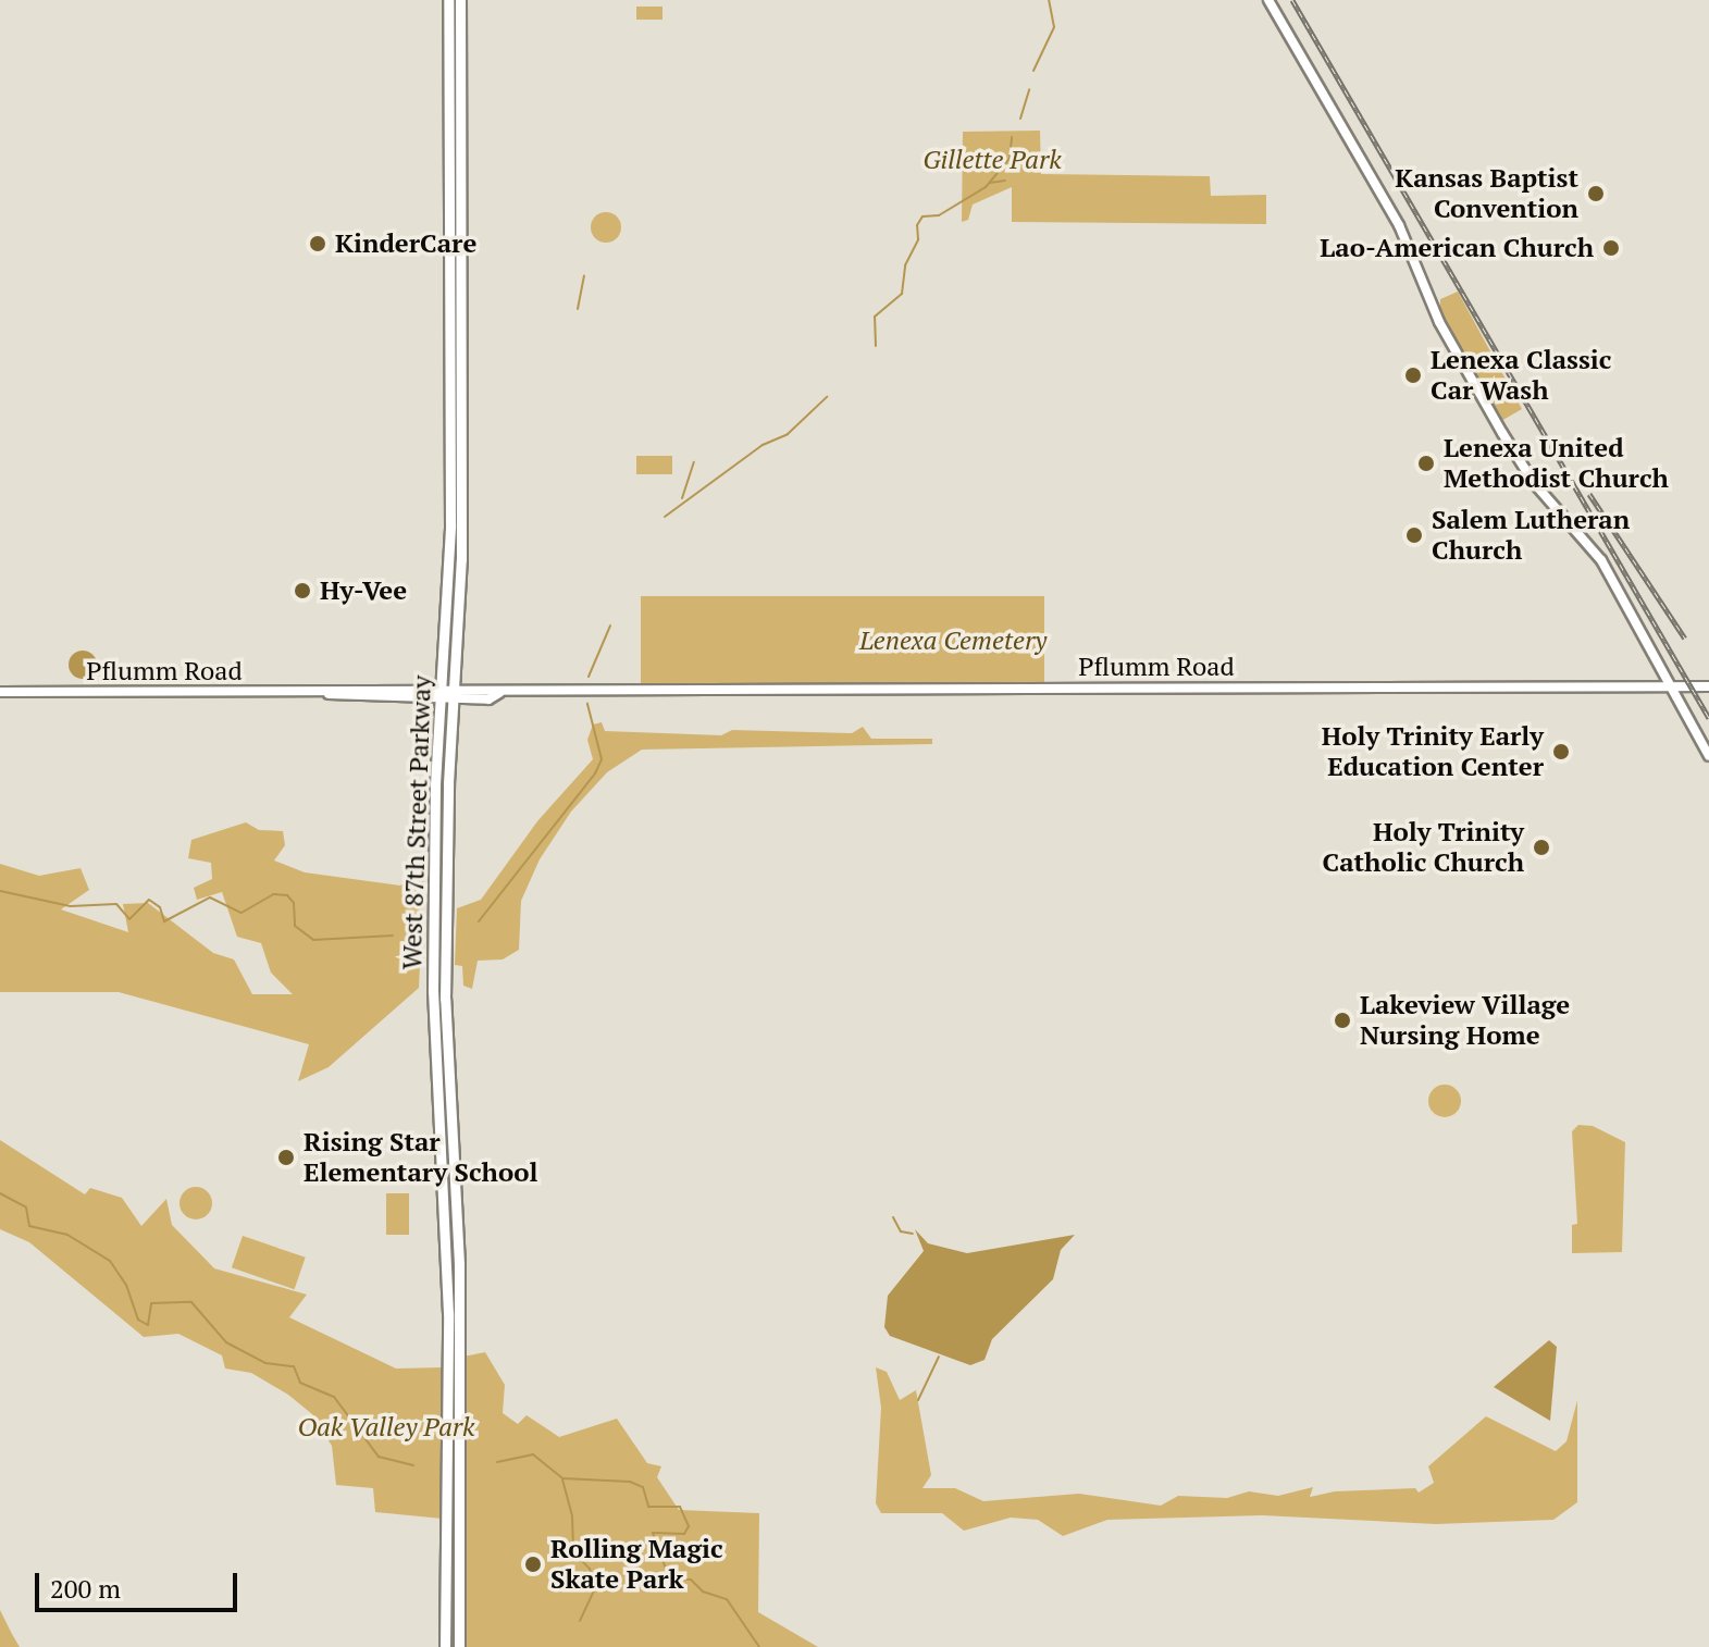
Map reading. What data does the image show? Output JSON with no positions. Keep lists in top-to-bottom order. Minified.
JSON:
{"streets":{"main road":["Pflumm Road","West 87th Street Parkway"]},"crossings":[["Pflumm Road","West 87th Street Parkway"]],"parks":["Gillette Park","Lenexa Cemetery","Oak Valley Park"],"places":["Kansas Baptist Convention","KinderCare","Lao-American Church","Lenexa Classic Car Wash","Lenexa United Methodist Church","Salem Lutheran Church","Hy-Vee","Holy Trinity Early Education Center","Holy Trinity Catholic Church","Lakeview Village Nursing Home","Rising Star Elementary School","Rolling Magic Skate Park"],"scale_bar":"200 m"}
